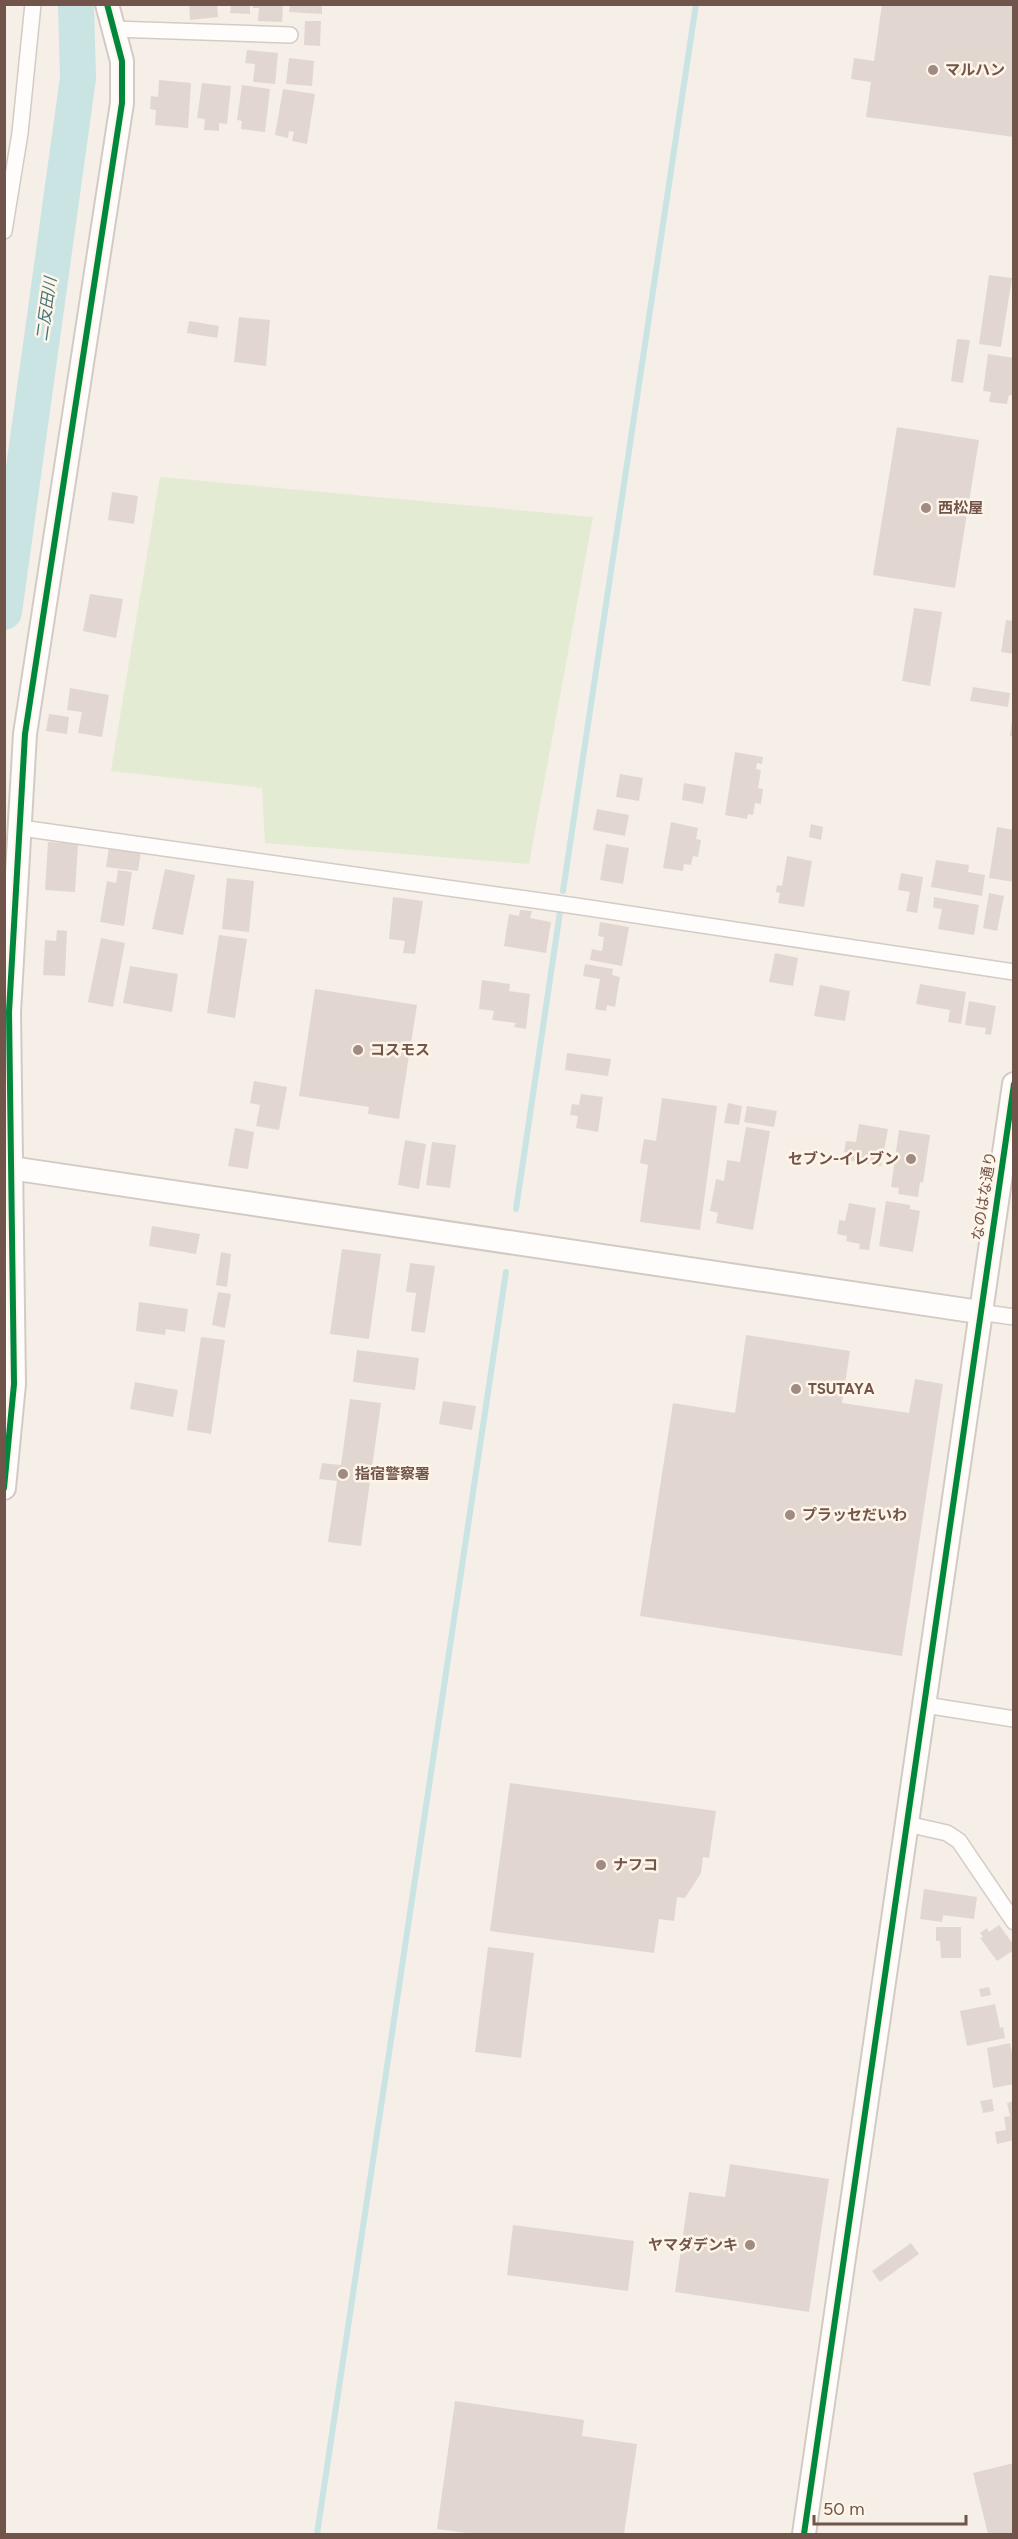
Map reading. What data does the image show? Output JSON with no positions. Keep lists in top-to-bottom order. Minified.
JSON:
{"streets":{"street":["なのはな通り"]},"water":["二反田川"],"places":["マルハン","西松屋","コスモス","セブン-イレブン","TSUTAYA","指宿警察署","プラッセだいわ","ナフコ","ヤマダデンキ"],"scale_bar":"50 m"}
